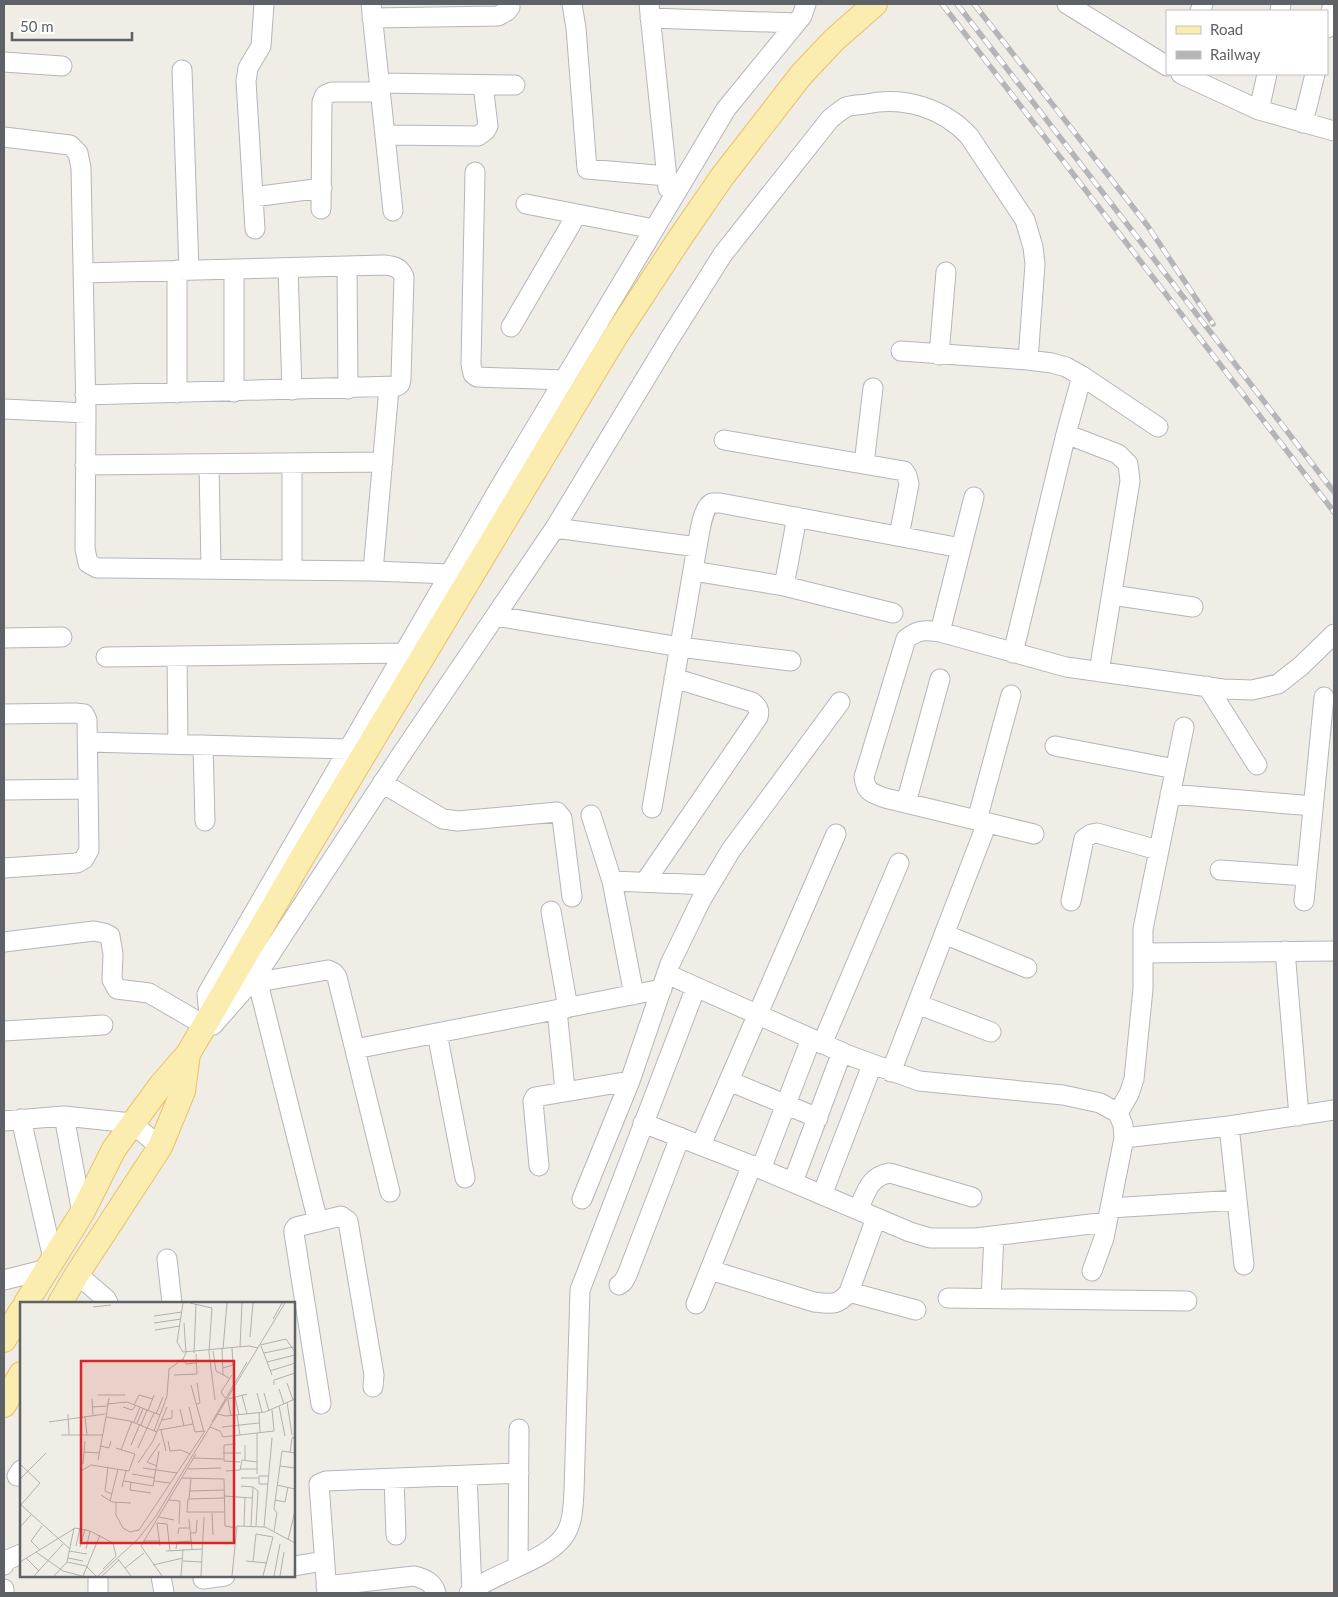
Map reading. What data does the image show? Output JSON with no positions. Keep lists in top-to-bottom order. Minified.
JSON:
{"legend":["Road","Railway"],"scale_bar":"50 m"}
